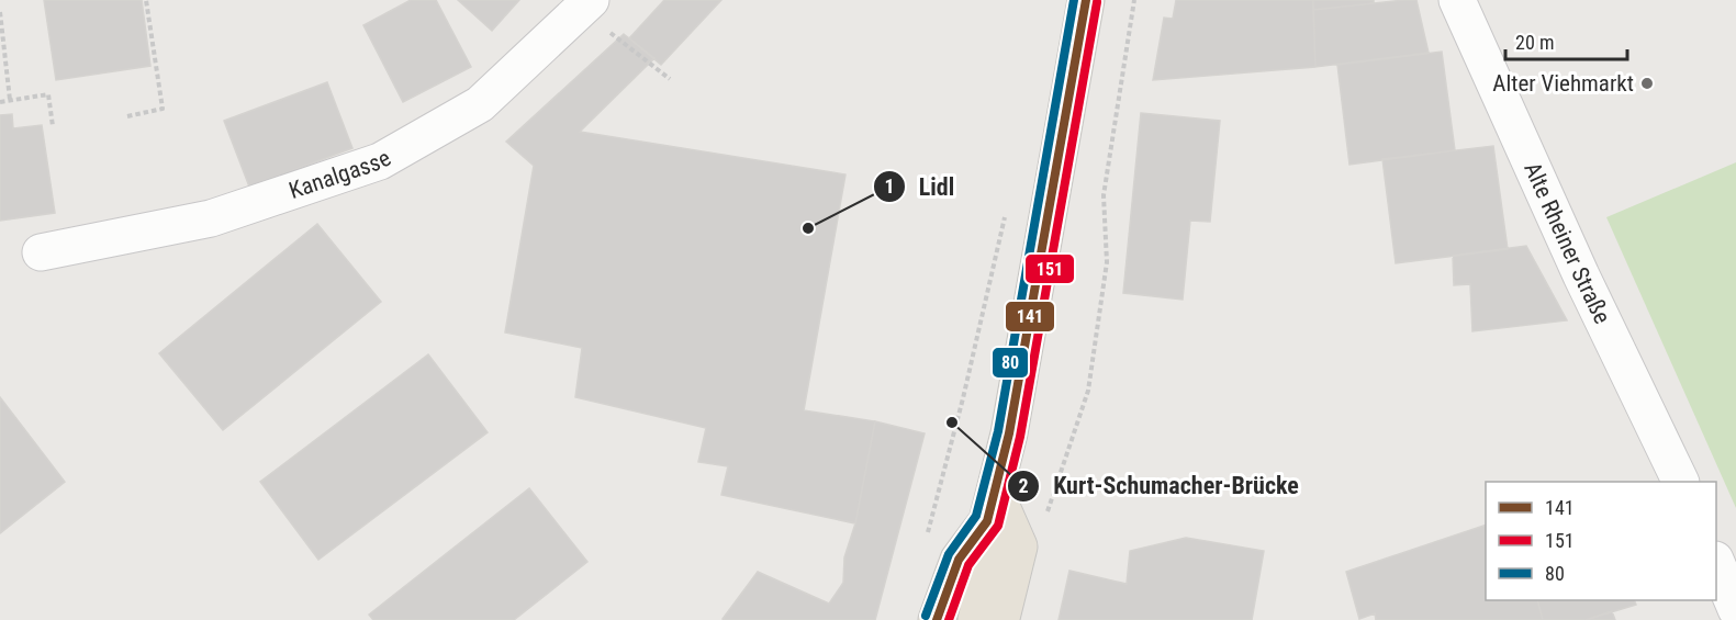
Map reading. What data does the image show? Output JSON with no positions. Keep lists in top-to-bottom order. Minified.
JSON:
{"streets":{"street":["Kanalgasse","Alte Rheiner Straße"]},"places":["Alter Viehmarkt","Lidl","Kurt-Schumacher-Brücke"],"lines":["transit line 141","transit line 80","transit line 151"],"legend":["141","151","80"],"scale_bar":"20 m"}
